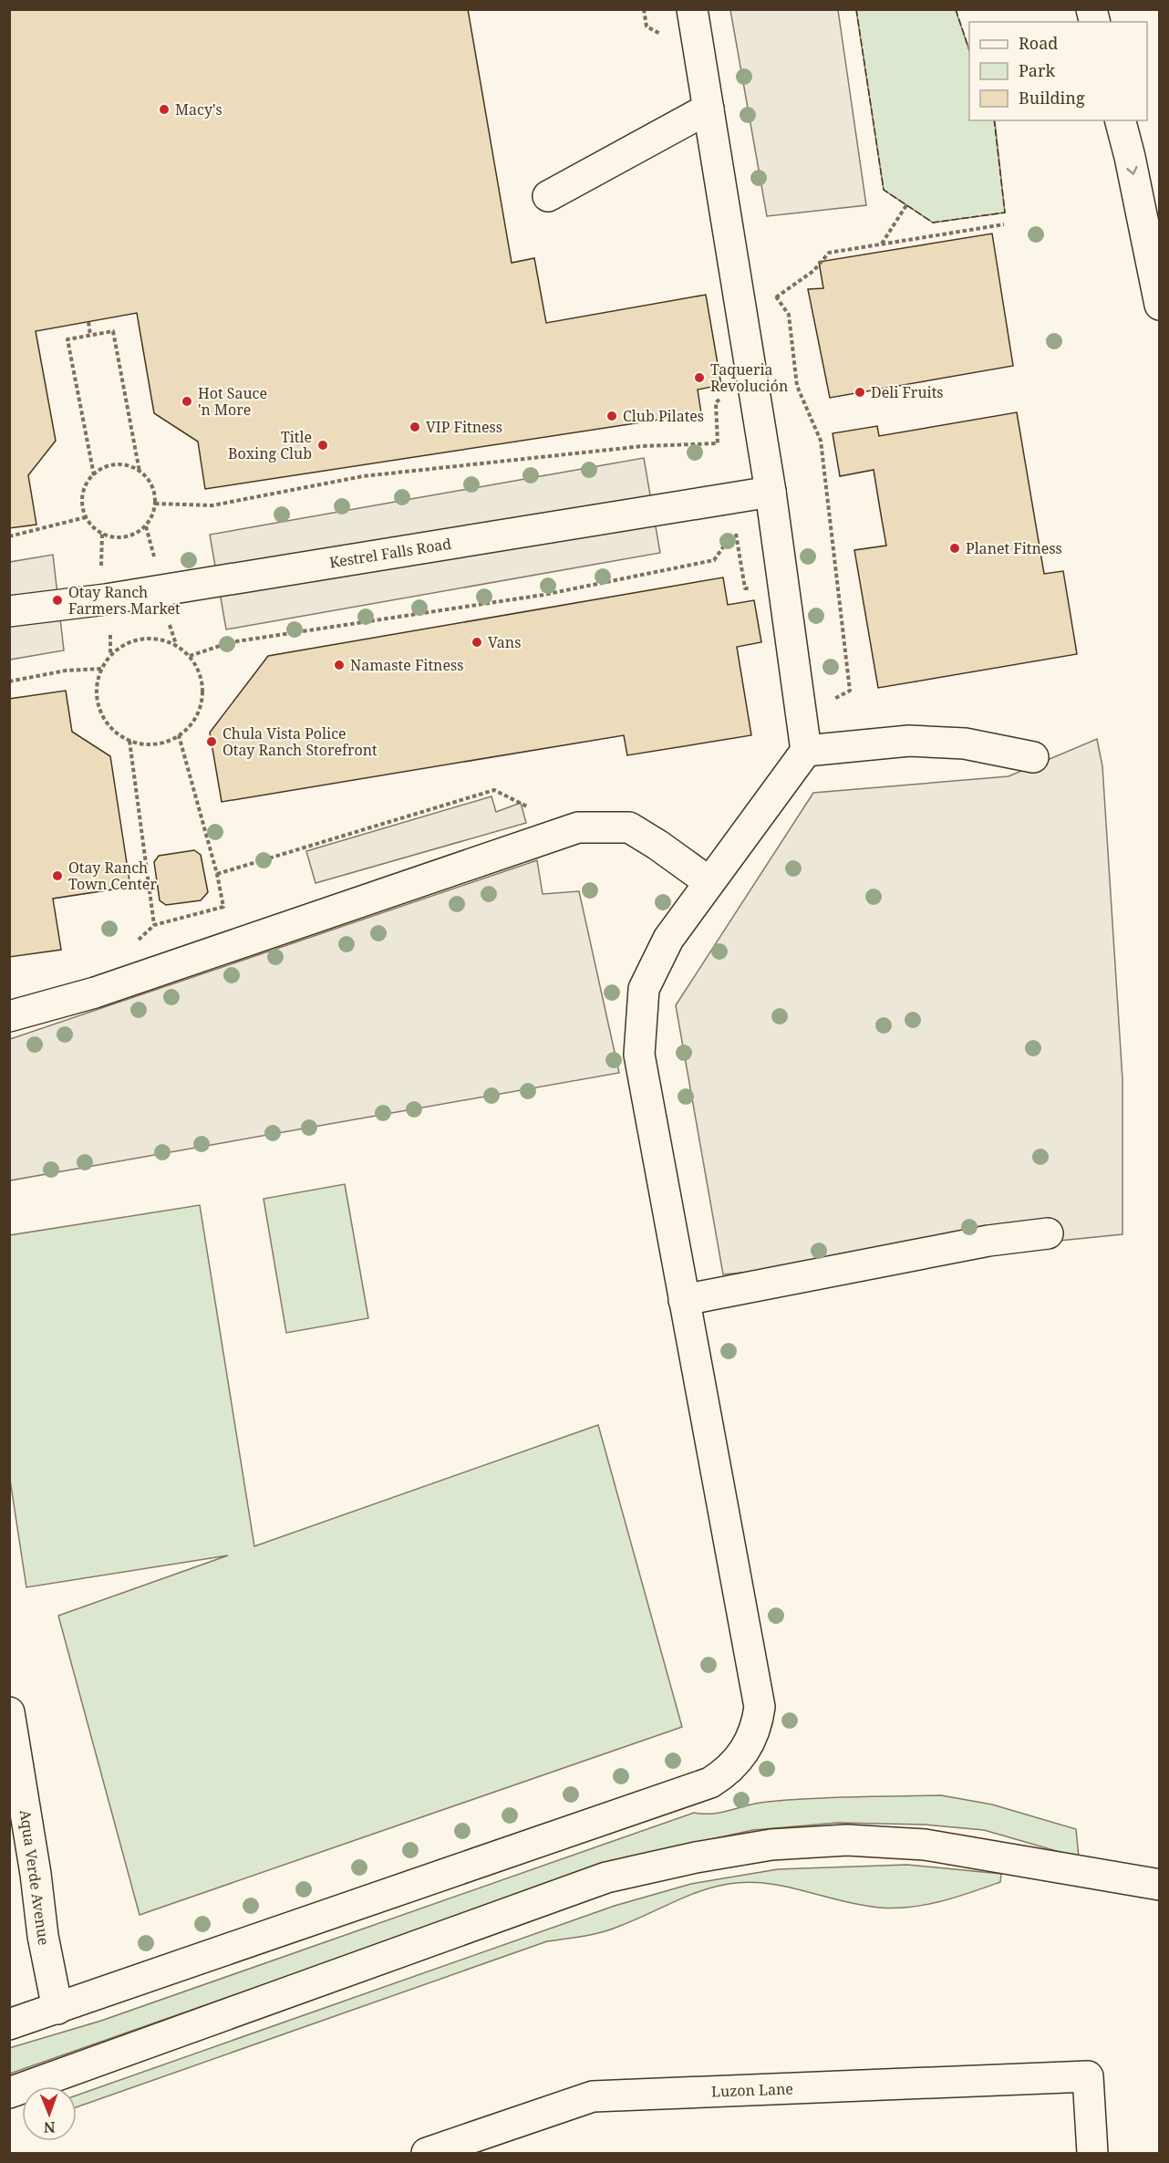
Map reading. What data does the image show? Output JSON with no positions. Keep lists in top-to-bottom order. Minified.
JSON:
{"streets":{"main road":["Kestrel Falls Road","Aqua Verde Avenue","Luzon Lane"]},"places":["Macy's","Taqueria Revolución","Deli Fruits","Hot Sauce 'n More","Club Pilates","VIP Fitness","Title Boxing Club","Planet Fitness","Otay Ranch Farmers Market","Vans","Namaste Fitness","Chula Vista Police Otay Ranch Storefront","Otay Ranch Town Center"],"legend":["Road","Park","Building"],"north":"bottom"}
